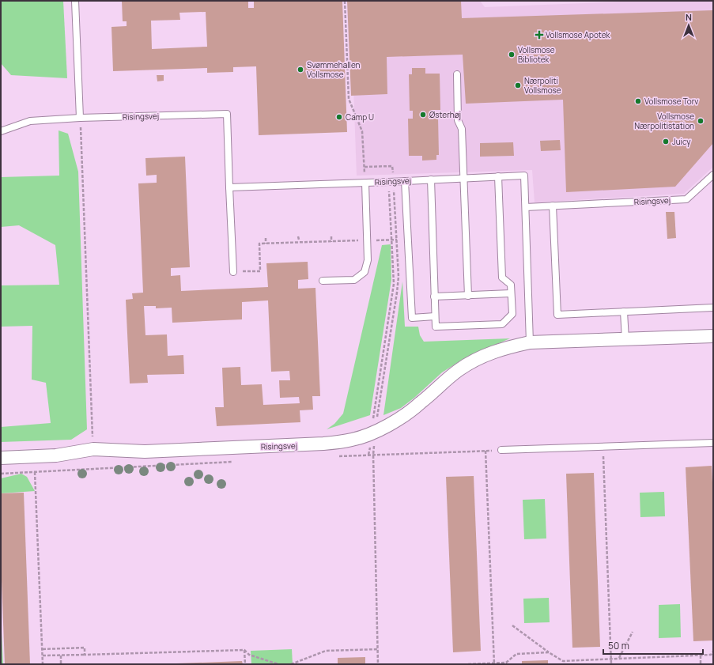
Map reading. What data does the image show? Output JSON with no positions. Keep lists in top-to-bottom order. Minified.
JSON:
{"streets":{"street":["Risingsvej"]},"places":{"health":["Vollsmose Apotek"],"other":["Vollsmose Bibliotek","Svømmehallen Vollsmose","Nærpoliti Vollsmose","Vollsmose Torv","Østerhøj","Camp U","Vollsmose Nærpolitistation","Juicy"]},"scale_bar":"50 m","north":"top"}
